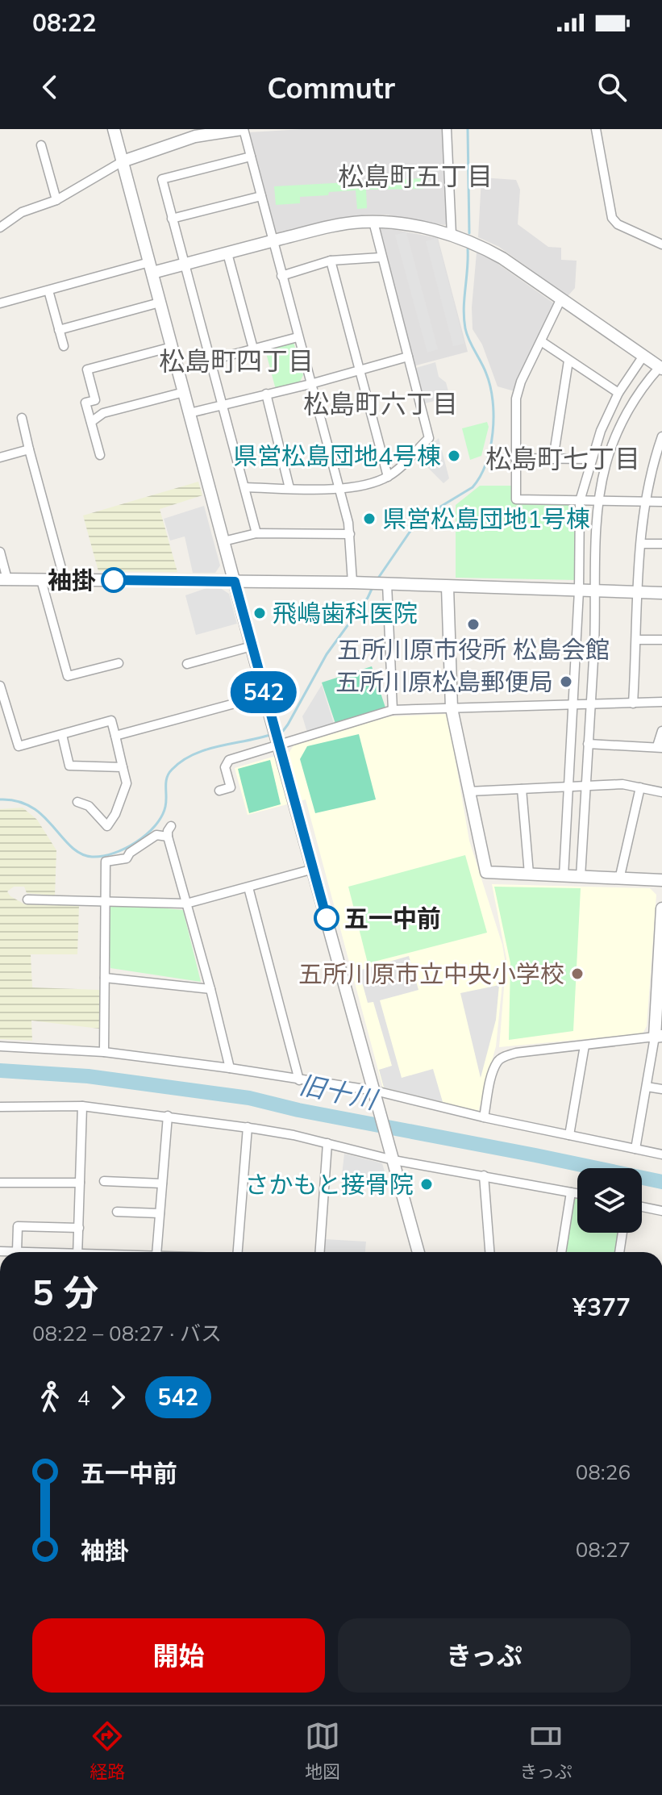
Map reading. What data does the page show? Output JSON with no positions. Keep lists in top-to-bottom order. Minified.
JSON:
{"districts":["松島町五丁目","松島町四丁目","松島町六丁目","松島町七丁目"],"water":["旧十川"],"places":["県営松島団地4号棟","県営松島団地1号棟","袖掛","飛嶋歯科医院","五所川原市役所 松島会館","五所川原松島郵便局","五一中前","五所川原市立中央小学校","さかもと接骨院"],"lines":["bus line 542"],"page":{"status":"08:22","header":"Commutr","on_map":"542","heading":["5 分","08:22 – 08:27 · バス","¥377"],"legs":["4","542"],"list":[{"name":"五一中前","value":"08:26"},{"name":"袖掛","value":"08:27"}],"buttons":["開始","きっぷ"],"tabs":["経路","地図","きっぷ"]}}
